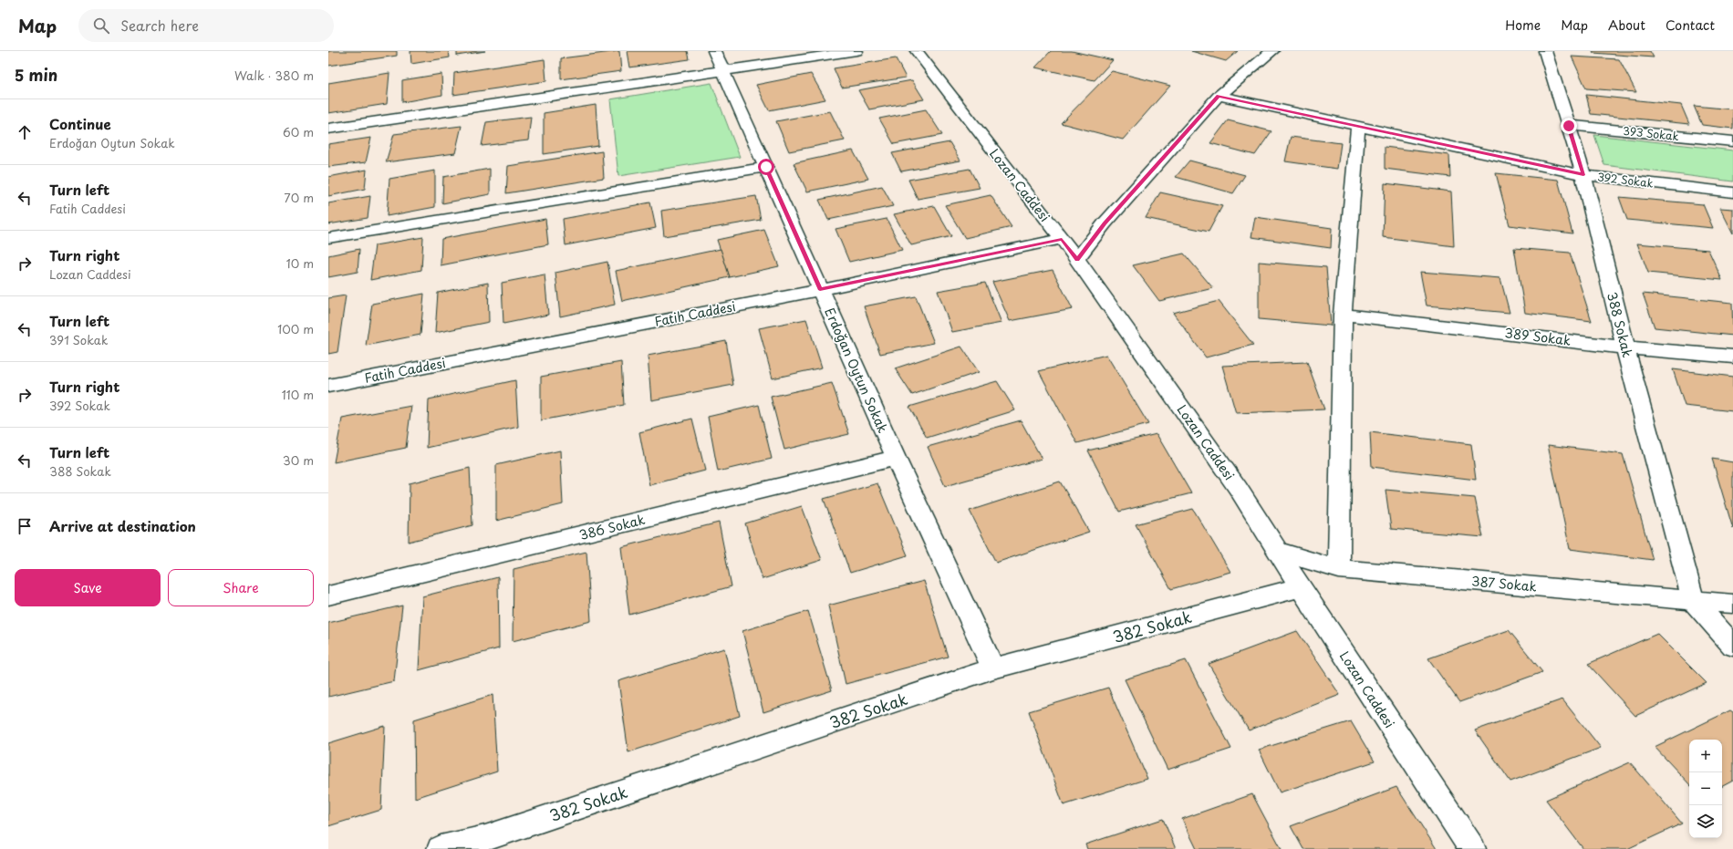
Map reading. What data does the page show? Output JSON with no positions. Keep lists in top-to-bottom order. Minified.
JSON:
{"streets":{"street":["393 Sokak","392 Sokak","Lozan Caddesi","Fatih Caddesi","388 Sokak","389 Sokak","Erdoğan Oytun Sokak","386 Sokak","387 Sokak","382 Sokak"]},"crossings":[["393 Sokak","388 Sokak"],["392 Sokak","388 Sokak"],["Lozan Caddesi","Fatih Caddesi"],["Lozan Caddesi","387 Sokak"],["Lozan Caddesi","382 Sokak"],["Fatih Caddesi","Erdoğan Oytun Sokak"],["388 Sokak","389 Sokak"],["388 Sokak","387 Sokak"],["Erdoğan Oytun Sokak","386 Sokak"],["Erdoğan Oytun Sokak","382 Sokak"]],"page":{"header":"Map","search":"Search here","nav":["Home","Map","About","Contact"],"heading":["5 min","Walk · 380 m"],"list":[["Continue","Erdoğan Oytun Sokak","60 m"],["Turn left","Fatih Caddesi","70 m"],["Turn right","Lozan Caddesi","10 m"],["Turn left","391 Sokak","100 m"],["Turn right","392 Sokak","110 m"],["Turn left","388 Sokak","30 m"],"Arrive at destination"],"buttons":["Save","Share"],"map_buttons":["+","−"]}}
